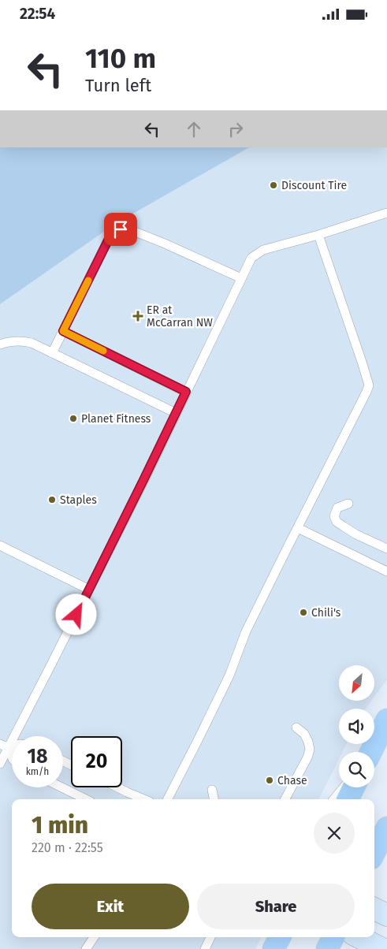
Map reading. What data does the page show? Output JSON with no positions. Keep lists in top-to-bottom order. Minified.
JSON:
{"places":{"other":["Discount Tire","Planet Fitness","Staples","Chili's","Chase"],"health":["ER at McCarran NW"]},"north":"bottom left","page":{"status":"22:54","turn":["110 m","Turn left"],"speed":"18 km/h","limit":"20","heading":["1 min","220 m · 22:55"],"buttons":["Exit","Share"]}}
